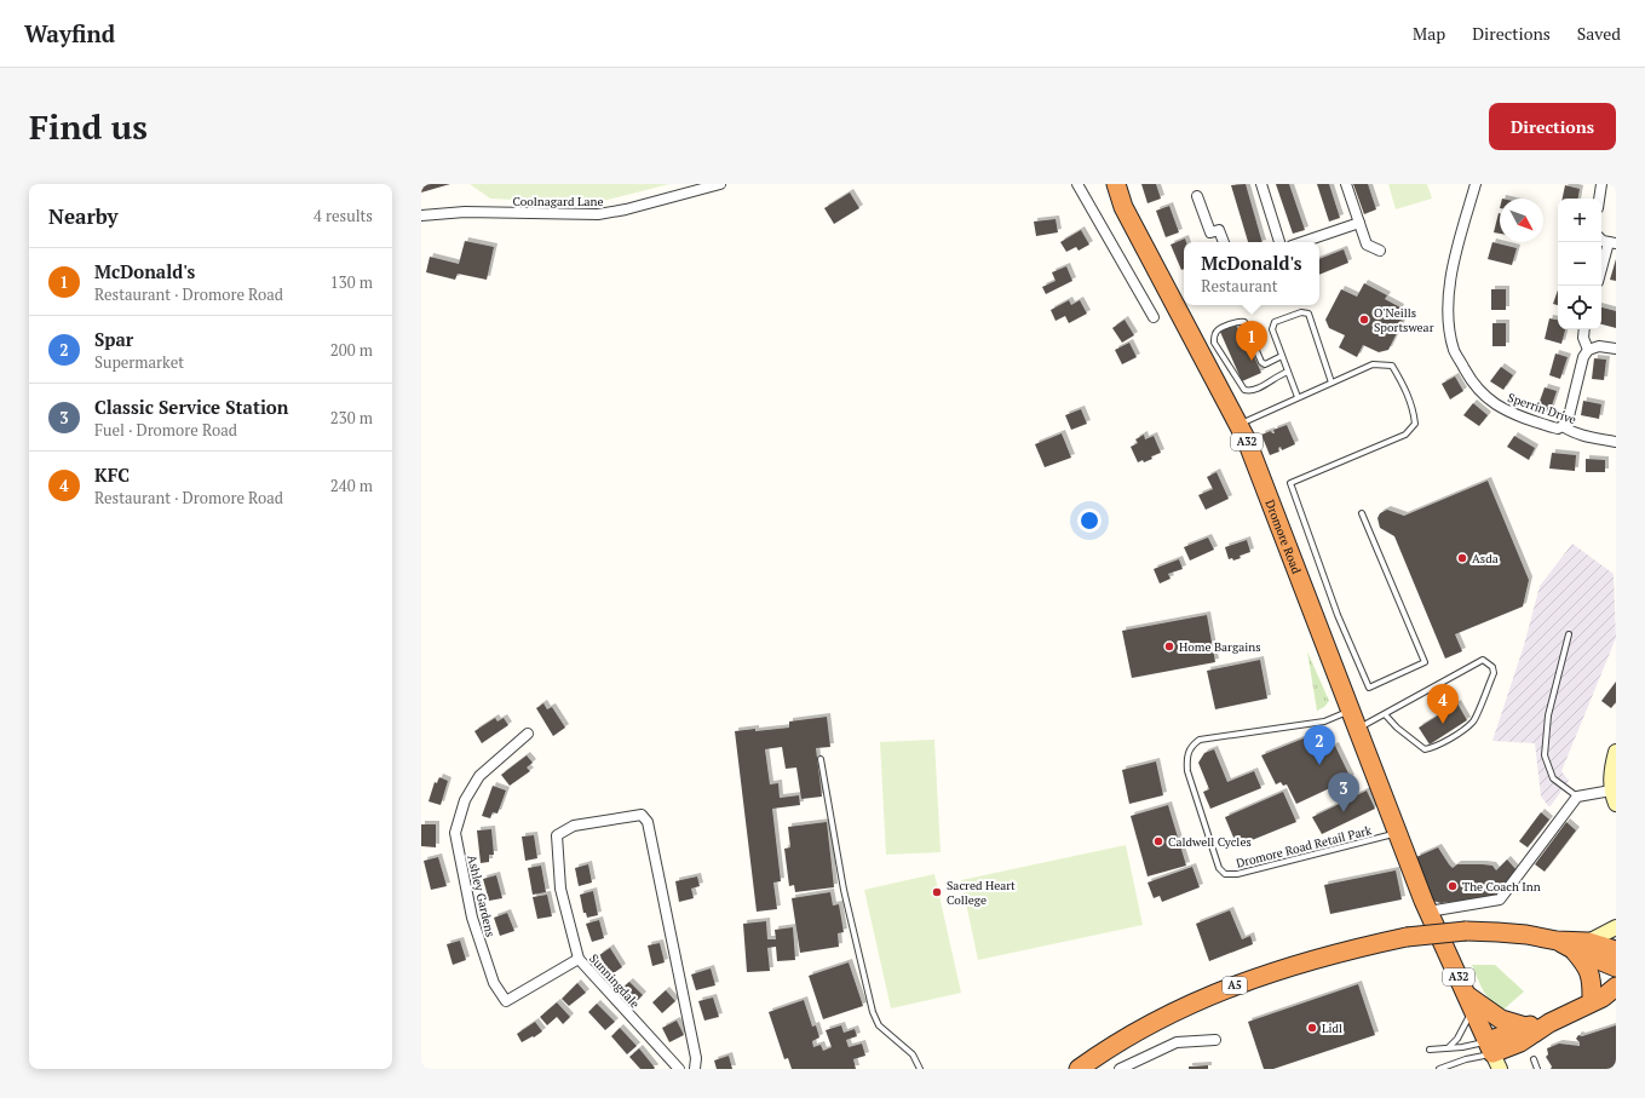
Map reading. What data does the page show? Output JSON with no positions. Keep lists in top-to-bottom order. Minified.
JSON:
{"streets":{"highway":["A32","Dromore Road","A5"],"street":["Coolnagard Lane","Sperrin Drive","Ashley Gardens","Sunningdale"],"lane":["Dromore Road Retail Park"]},"crossings":[["A32","Dromore Road"],["Dromore Road","Dromore Road Retail Park"],["Ashley Gardens","Sunningdale"]],"places":["O'Neills Sportswear","Asda","Home Bargains","Caldwell Cycles","The Coach Inn","Sacred Heart College","Lidl"],"north":"bottom right","page":{"header":"Wayfind","nav":["Map","Directions","Saved"],"buttons":"Directions","title":"Find us","heading":["Nearby","4 results"],"map_buttons":["+","−"],"popup":["McDonald's","Restaurant"],"list":[{"mark":"1","name":"McDonald's","note":"Restaurant · Dromore Road","value":"130 m"},{"mark":"2","name":"Spar","note":"Supermarket","value":"200 m"},{"mark":"3","name":"Classic Service Station","note":"Fuel · Dromore Road","value":"230 m"},{"mark":"4","name":"KFC","note":"Restaurant · Dromore Road","value":"240 m"}],"pins":["1","4","2","3"]}}
